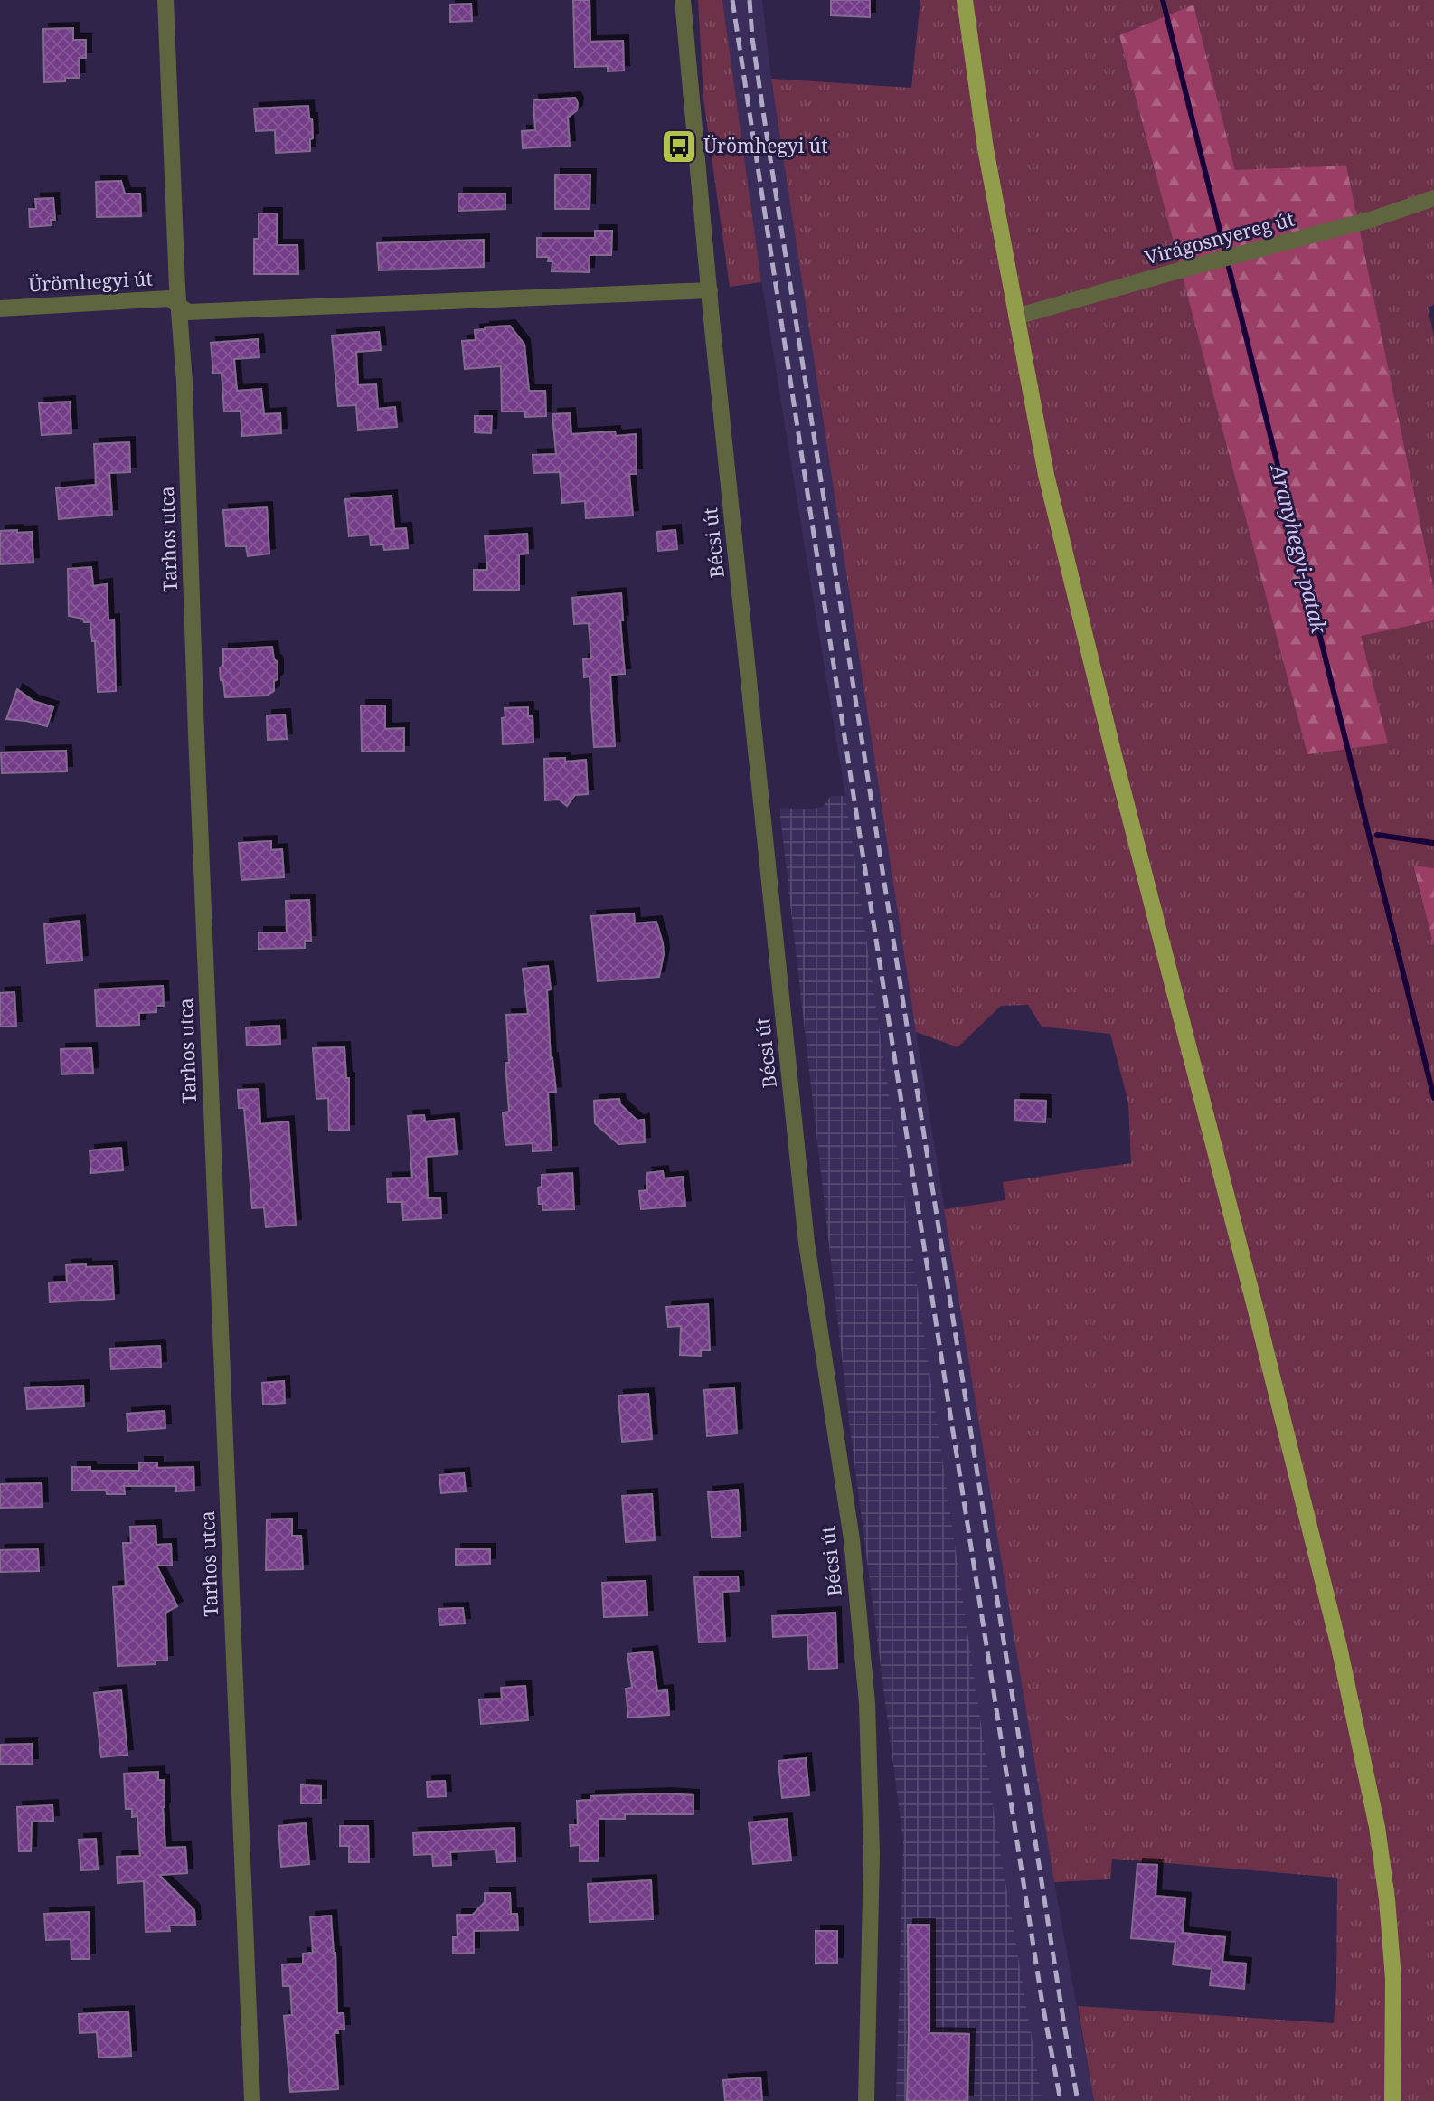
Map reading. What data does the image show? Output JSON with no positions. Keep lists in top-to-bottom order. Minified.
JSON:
{"streets":{"street":["Virágosnyereg út","Ürömhegyi út","Tarhos utca","Bécsi út"]},"crossings":[["Ürömhegyi út","Tarhos utca"],["Ürömhegyi út","Bécsi út"]],"water":["Aranyhegyi-patak"],"places":{"bus stop":["Ürömhegyi út"]}}
